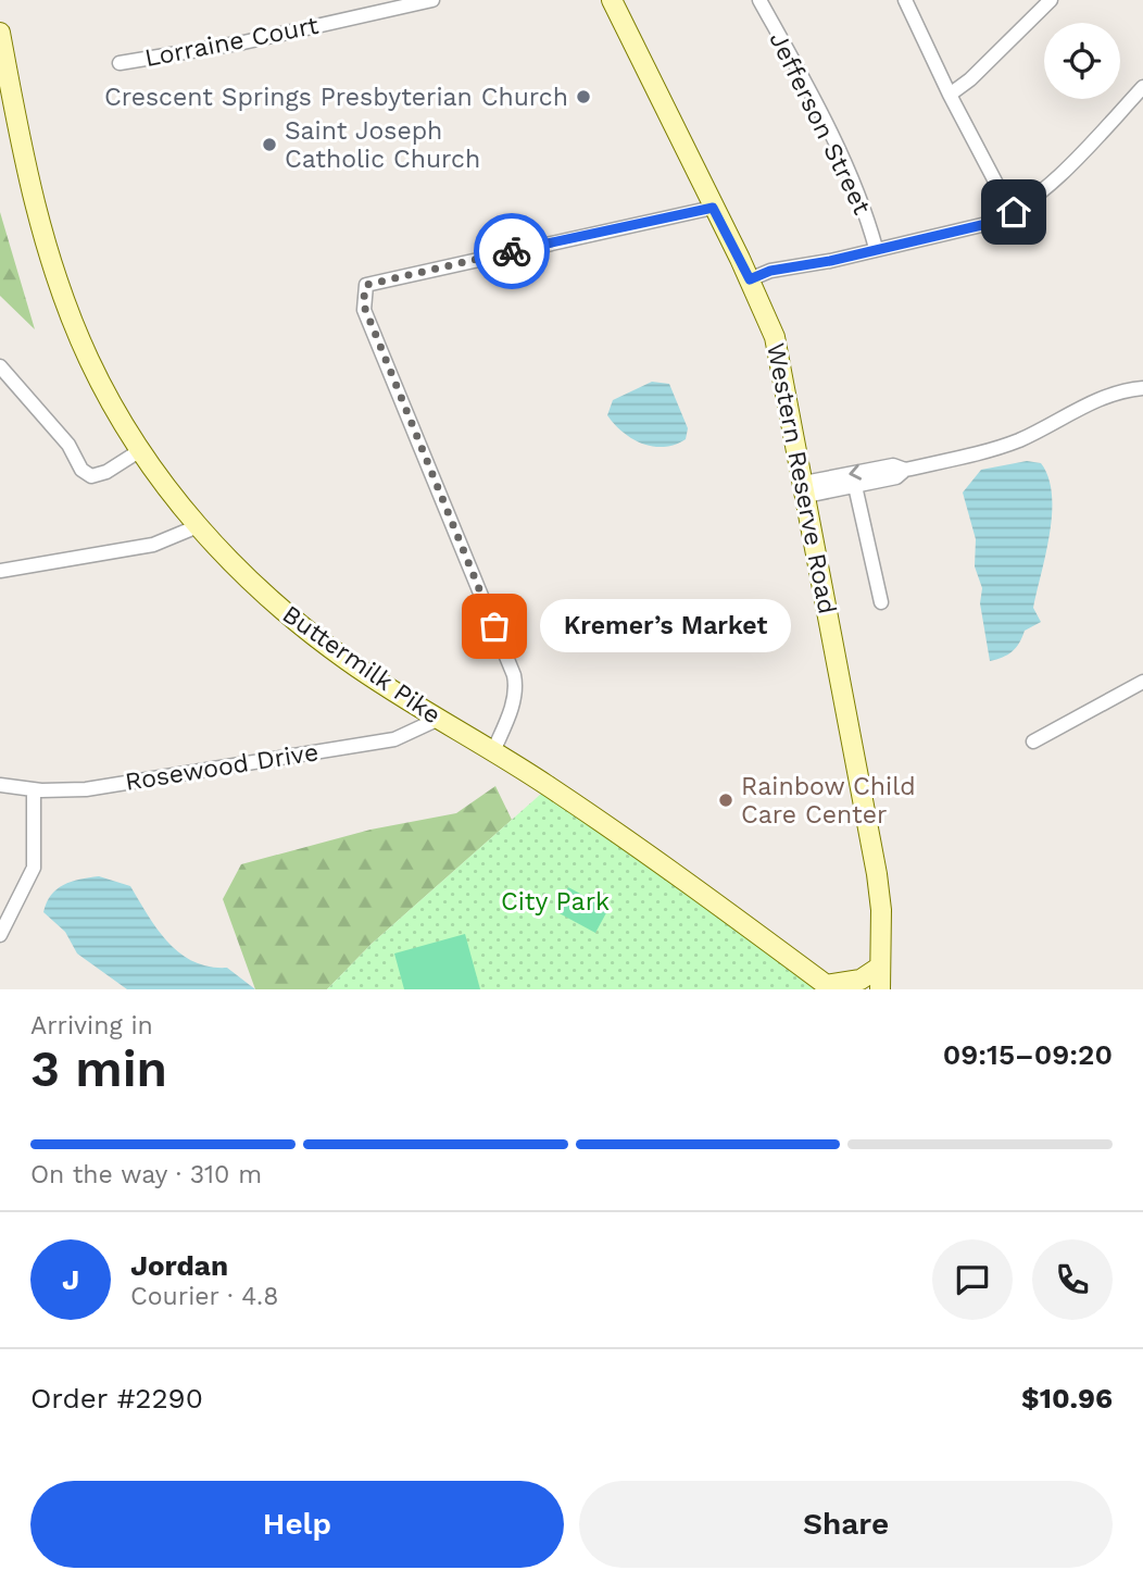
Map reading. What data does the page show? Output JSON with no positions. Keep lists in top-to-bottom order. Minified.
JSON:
{"streets":{"main road":["Western Reserve Road","Buttermilk Pike"],"street":["Lorraine Court","Jefferson Street","Rosewood Drive"]},"crossings":[["Buttermilk Pike","Rosewood Drive"]],"parks":["City Park"],"places":["Crescent Springs Presbyterian Church","Saint Joseph Catholic Church","Kremer’s Market","Rainbow Child Care Center"],"page":{"bubble":"Kremer’s Market","heading":["3 min","Arriving in","09:15–09:20"],"panel":["Jordan","Courier · 4.8","Order #2290","$10.96"],"bar":"On the way · 310 m","round":"J","buttons":["Help","Share"]}}
